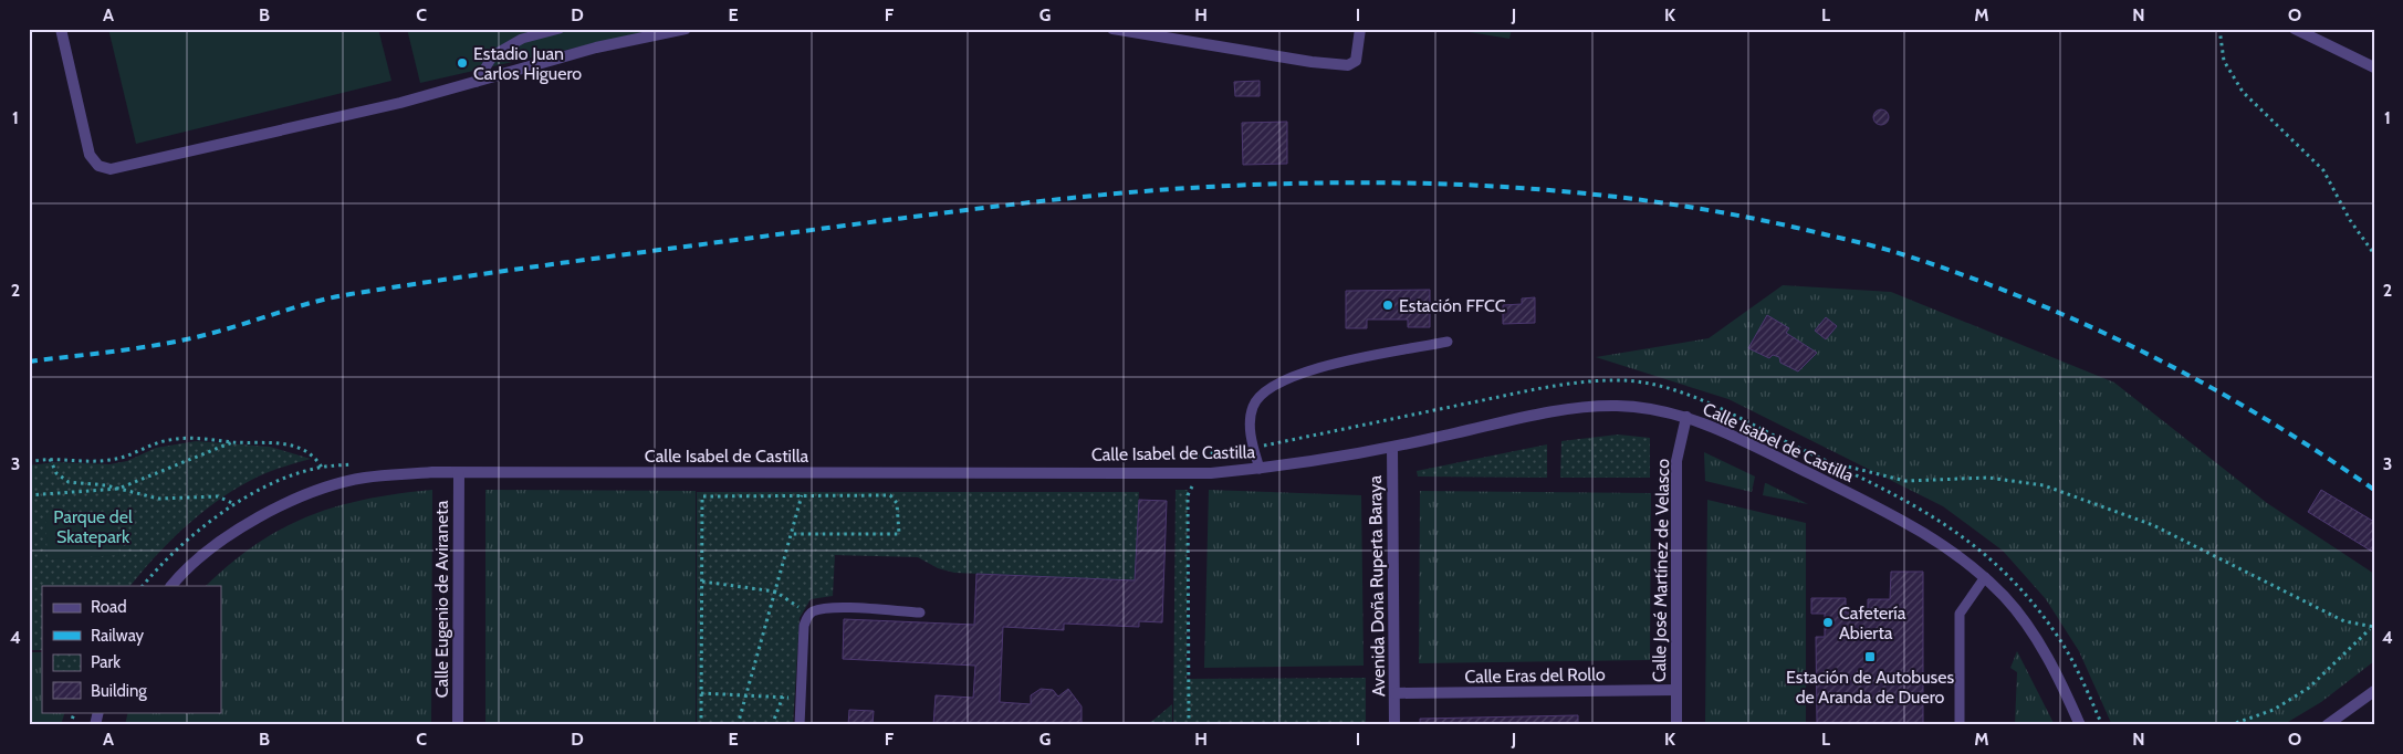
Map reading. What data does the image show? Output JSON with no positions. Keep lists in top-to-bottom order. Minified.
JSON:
{"streets":{"street":["Calle Isabel de Castilla","Calle José Martínez de Velasco","Avenida Doña Ruperta Baraya","Calle Eugenio de Aviraneta","Calle Eras del Rollo"]},"crossings":[["Calle Isabel de Castilla","Calle José Martínez de Velasco"],["Calle Isabel de Castilla","Avenida Doña Ruperta Baraya"],["Calle Isabel de Castilla","Calle Eugenio de Aviraneta"],["Calle José Martínez de Velasco","Calle Eras del Rollo"],["Avenida Doña Ruperta Baraya","Calle Eras del Rollo"]],"parks":["Parque del Skatepark"],"places":{"other":["Estadio Juan Carlos Higuero","Estación FFCC","Cafetería Abierta"],"transit":["Estación de Autobuses de Aranda de Duero"]},"legend":["Road","Railway","Park","Building"],"grid":{"columns":["A","B","C","D","E","F","G","H","I","J","K","L","M","N","O"],"rows":["1","2","3","4"]}}
